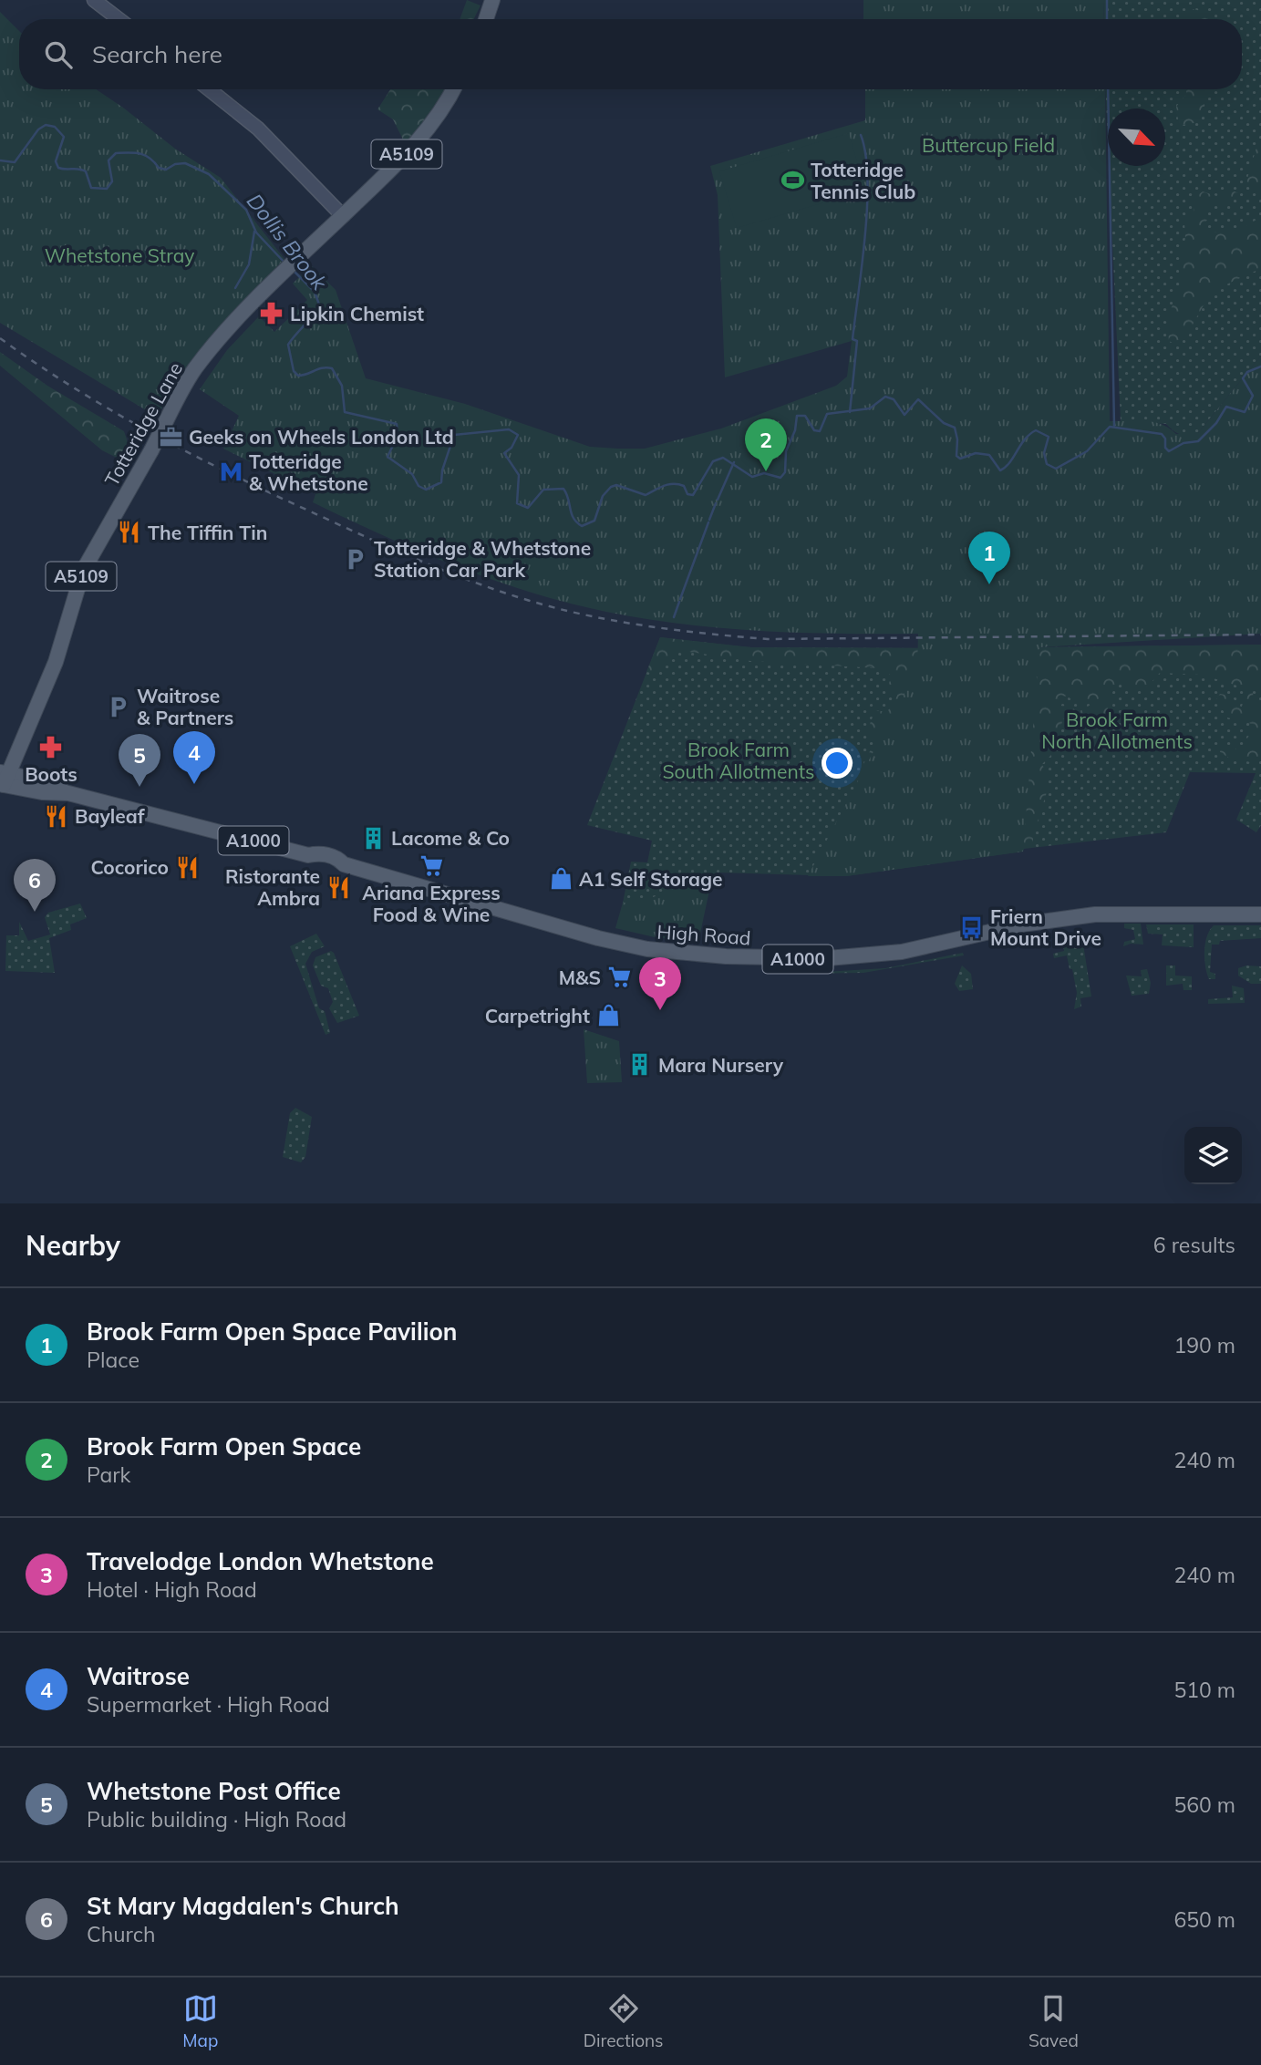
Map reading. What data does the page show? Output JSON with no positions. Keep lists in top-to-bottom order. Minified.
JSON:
{"streets":{"main road":["A5109","Totteridge Lane","A1000","High Road"]},"crossings":[["Totteridge Lane","High Road"]],"water":["Dollis Brook"],"parks":["Buttercup Field","Whetstone Stray","Brook Farm North Allotments","Brook Farm South Allotments"],"places":{"sports":["Totteridge Tennis Club"],"pharmacy":["Lipkin Chemist","Boots"],"office":["Geeks on Wheels London Ltd"],"metro station":["Totteridge & Whetstone"],"restaurant":["The Tiffin Tin","Bayleaf","Cocorico","Ristorante Ambra"],"parking":["Totteridge & Whetstone Station Car Park","Waitrose & Partners"],"building":["Lacome & Co","Mara Nursery"],"supermarket":["Ariana Express Food & Wine","M&S"],"shop":["A1 Self Storage","Carpetright"],"bus stop":["Friern Mount Drive"]},"north":"bottom right","page":{"search":"Search here","pins":["2","1","4","5","6","3"],"heading":["Nearby","6 results"],"list":[{"mark":"1","name":"Brook Farm Open Space Pavilion","note":"Place","value":"190 m"},{"mark":"2","name":"Brook Farm Open Space","note":"Park","value":"240 m"},{"mark":"3","name":"Travelodge London Whetstone","note":"Hotel · High Road","value":"240 m"},{"mark":"4","name":"Waitrose","note":"Supermarket · High Road","value":"510 m"},{"mark":"5","name":"Whetstone Post Office","note":"Public building · High Road","value":"560 m"},{"mark":"6","name":"St Mary Magdalen's Church","note":"Church","value":"650 m"}],"nav":["Map","Directions","Saved"]}}
